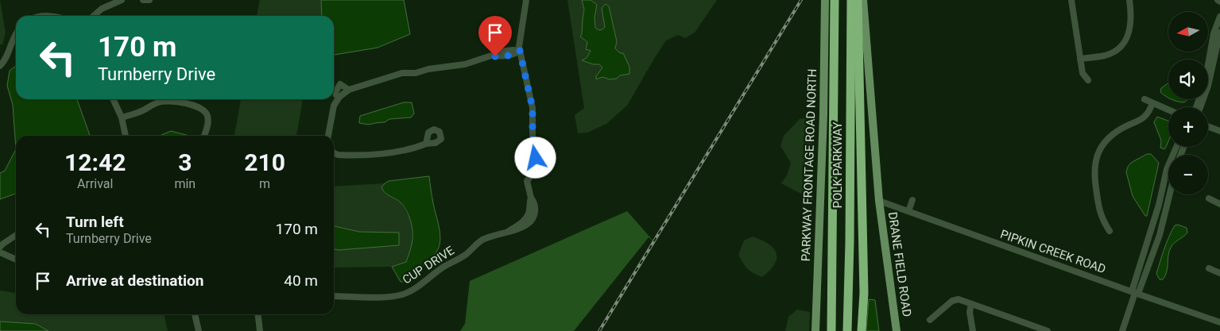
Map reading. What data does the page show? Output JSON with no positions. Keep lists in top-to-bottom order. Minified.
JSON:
{"streets":{"highway":["POLK PARKWAY"],"main road":["PARKWAY FRONTAGE ROAD NORTH","DRANE FIELD ROAD"],"street":["PIPKIN CREEK ROAD","CUP DRIVE"]},"crossings":[["PIPKIN CREEK ROAD","DRANE FIELD ROAD"]],"north":"left","page":{"map_buttons":["+","−"],"turn":["170 m","Turnberry Drive"],"eta":["12:42","Arrival","3","min","210","m"],"list":[{"name":"Turn left","note":"Turnberry Drive","value":"170 m"},{"name":"Arrive at destination","value":"40 m"}]}}
